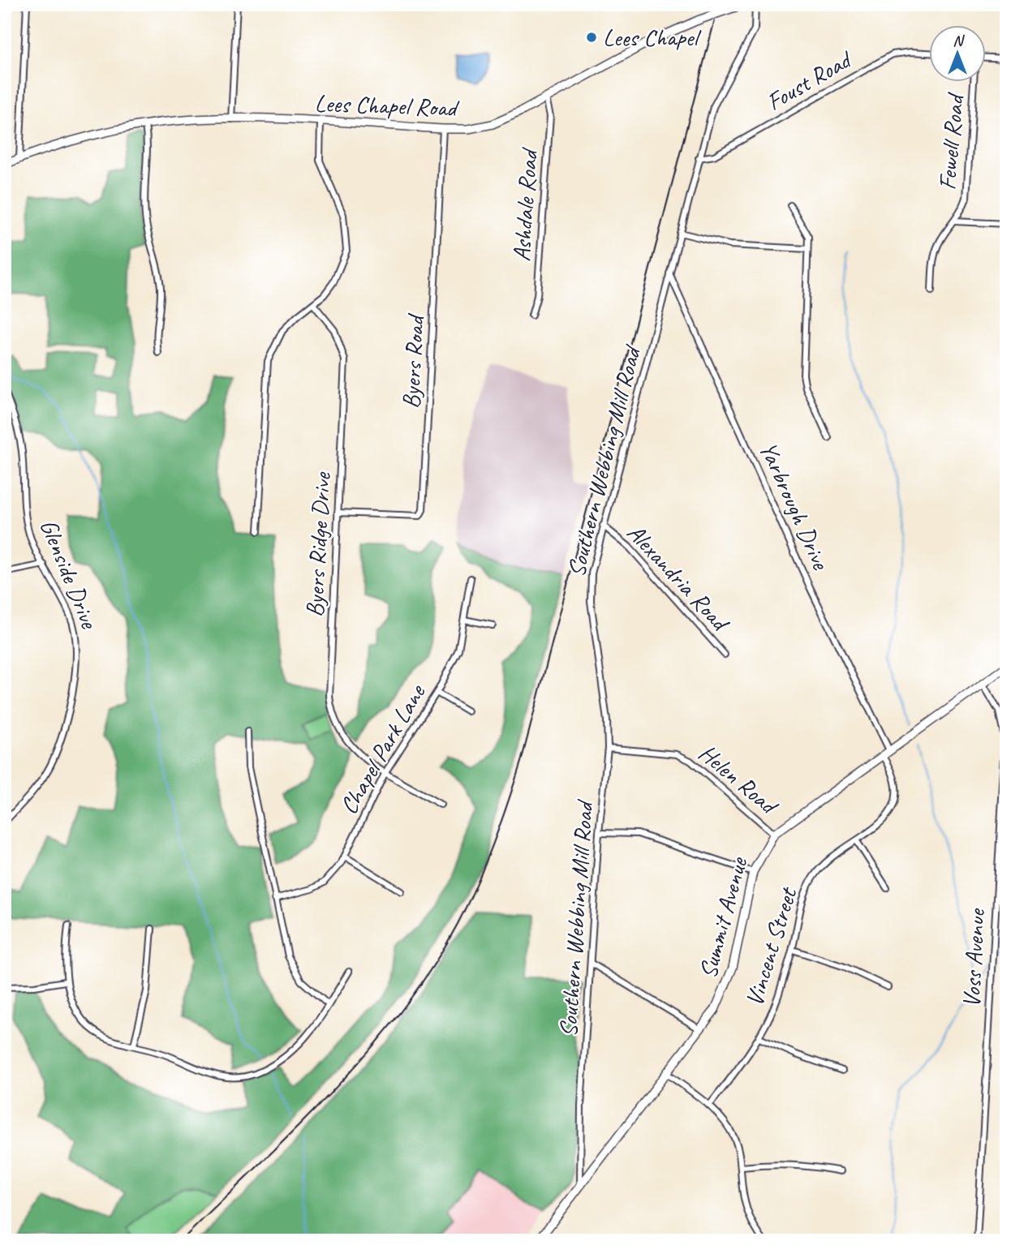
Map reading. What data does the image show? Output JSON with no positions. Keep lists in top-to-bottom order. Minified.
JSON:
{"streets":{"main road":["Lees Chapel Road","Summit Avenue"],"street":["Foust Road","Fewell Road","Ashdale Road","Byers Road","Southern Webbing Mill Road","Yarbrough Drive","Byers Ridge Drive","Glenside Drive","Alexandria Road","Chapel Park Lane","Helen Road","Vincent Street","Voss Avenue"]},"crossings":[["Foust Road","Southern Webbing Mill Road"],["Lees Chapel Road","Ashdale Road"],["Lees Chapel Road","Byers Road"],["Byers Road","Byers Ridge Drive"],["Southern Webbing Mill Road","Yarbrough Drive"],["Southern Webbing Mill Road","Alexandria Road"],["Southern Webbing Mill Road","Helen Road"],["Southern Webbing Mill Road","Summit Avenue"],["Yarbrough Drive","Summit Avenue"],["Yarbrough Drive","Vincent Street"],["Byers Ridge Drive","Chapel Park Lane"],["Helen Road","Summit Avenue"],["Summit Avenue","Vincent Street"],["Summit Avenue","Voss Avenue"]],"places":["Lees Chapel"],"north":"top"}
